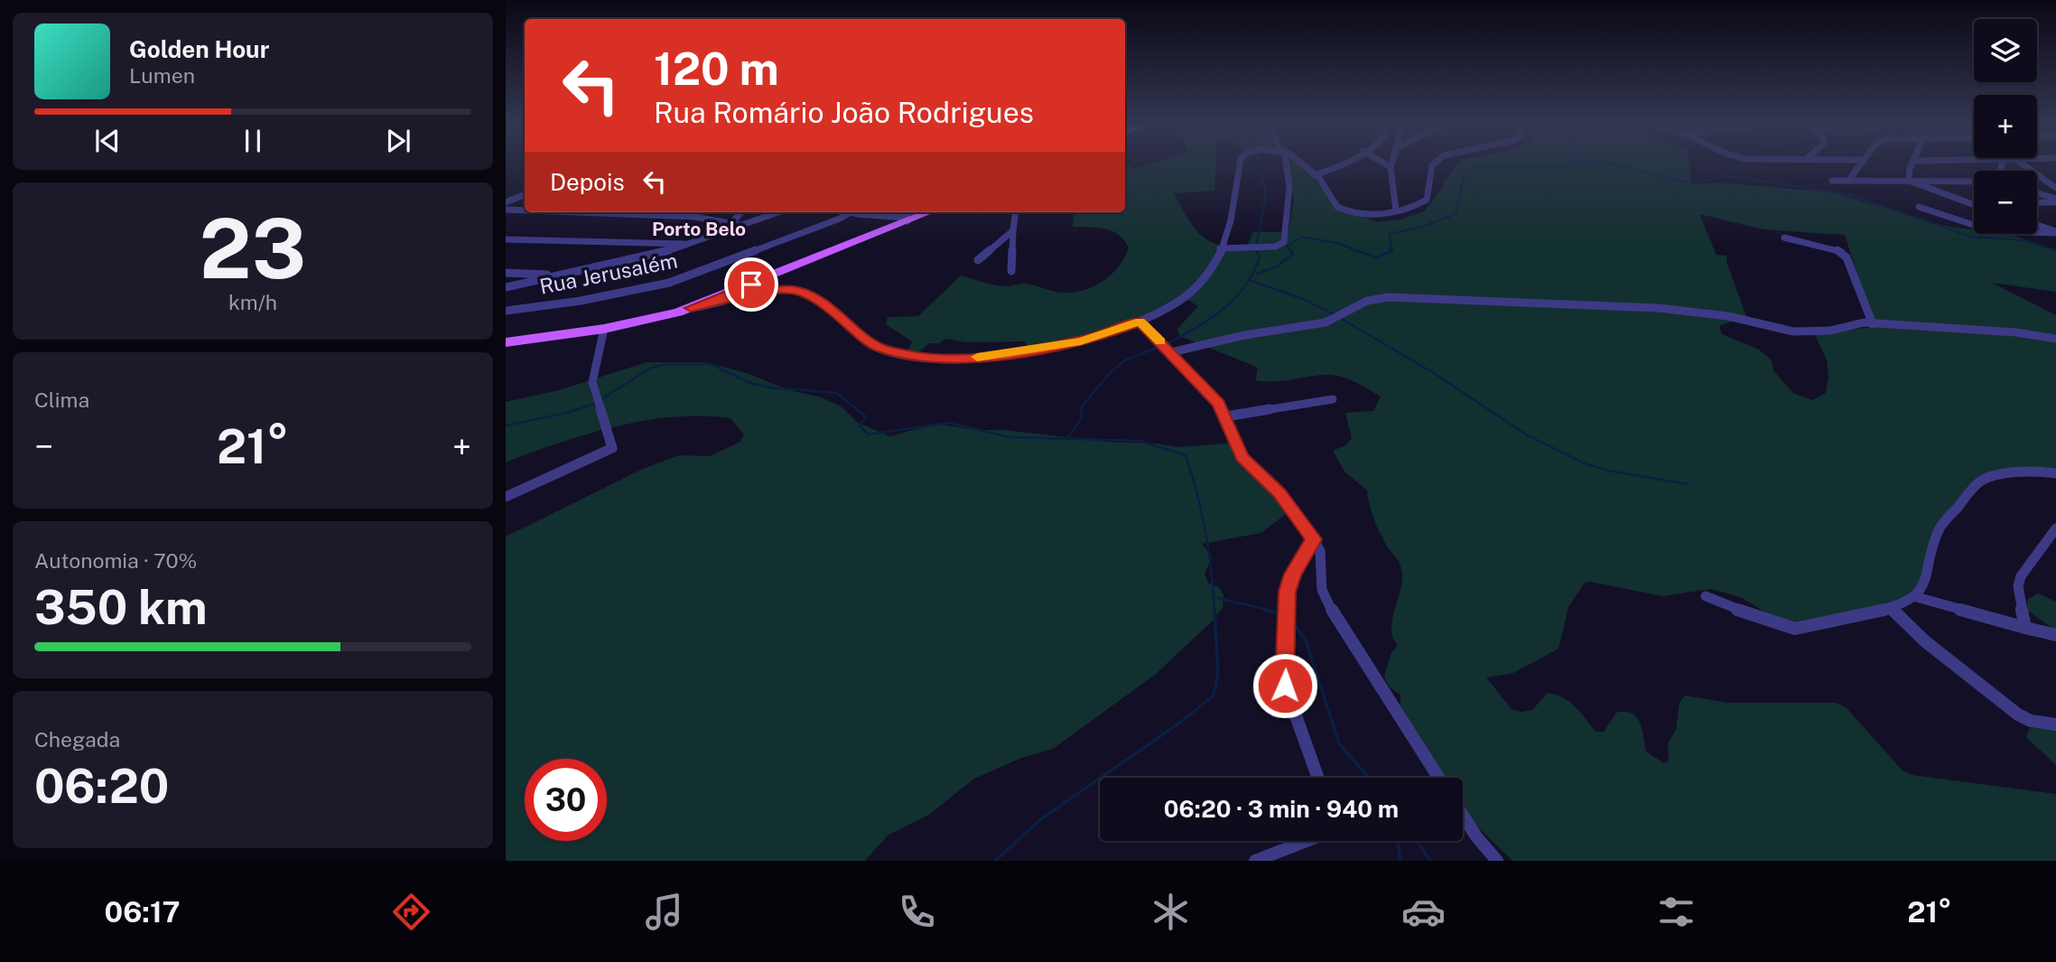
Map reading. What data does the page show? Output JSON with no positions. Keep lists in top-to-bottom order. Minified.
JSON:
{"streets":{"street":["Rua Jerusalém"]},"districts":["Porto Belo"],"page":{"map_buttons":["+","−"],"turn":["120 m","Rua Romário João Rodrigues"],"song":["Golden Hour","Lumen"],"then":"Depois","tile":[["23","km/h"],"Clima",["Autonomia · 70%","350 km"],["Chegada","06:20"]],"heat":["−","21°","+"],"limit":"30","trip":"06:20 · 3 min · 940 m","tabs":["06:17","21°"]}}
